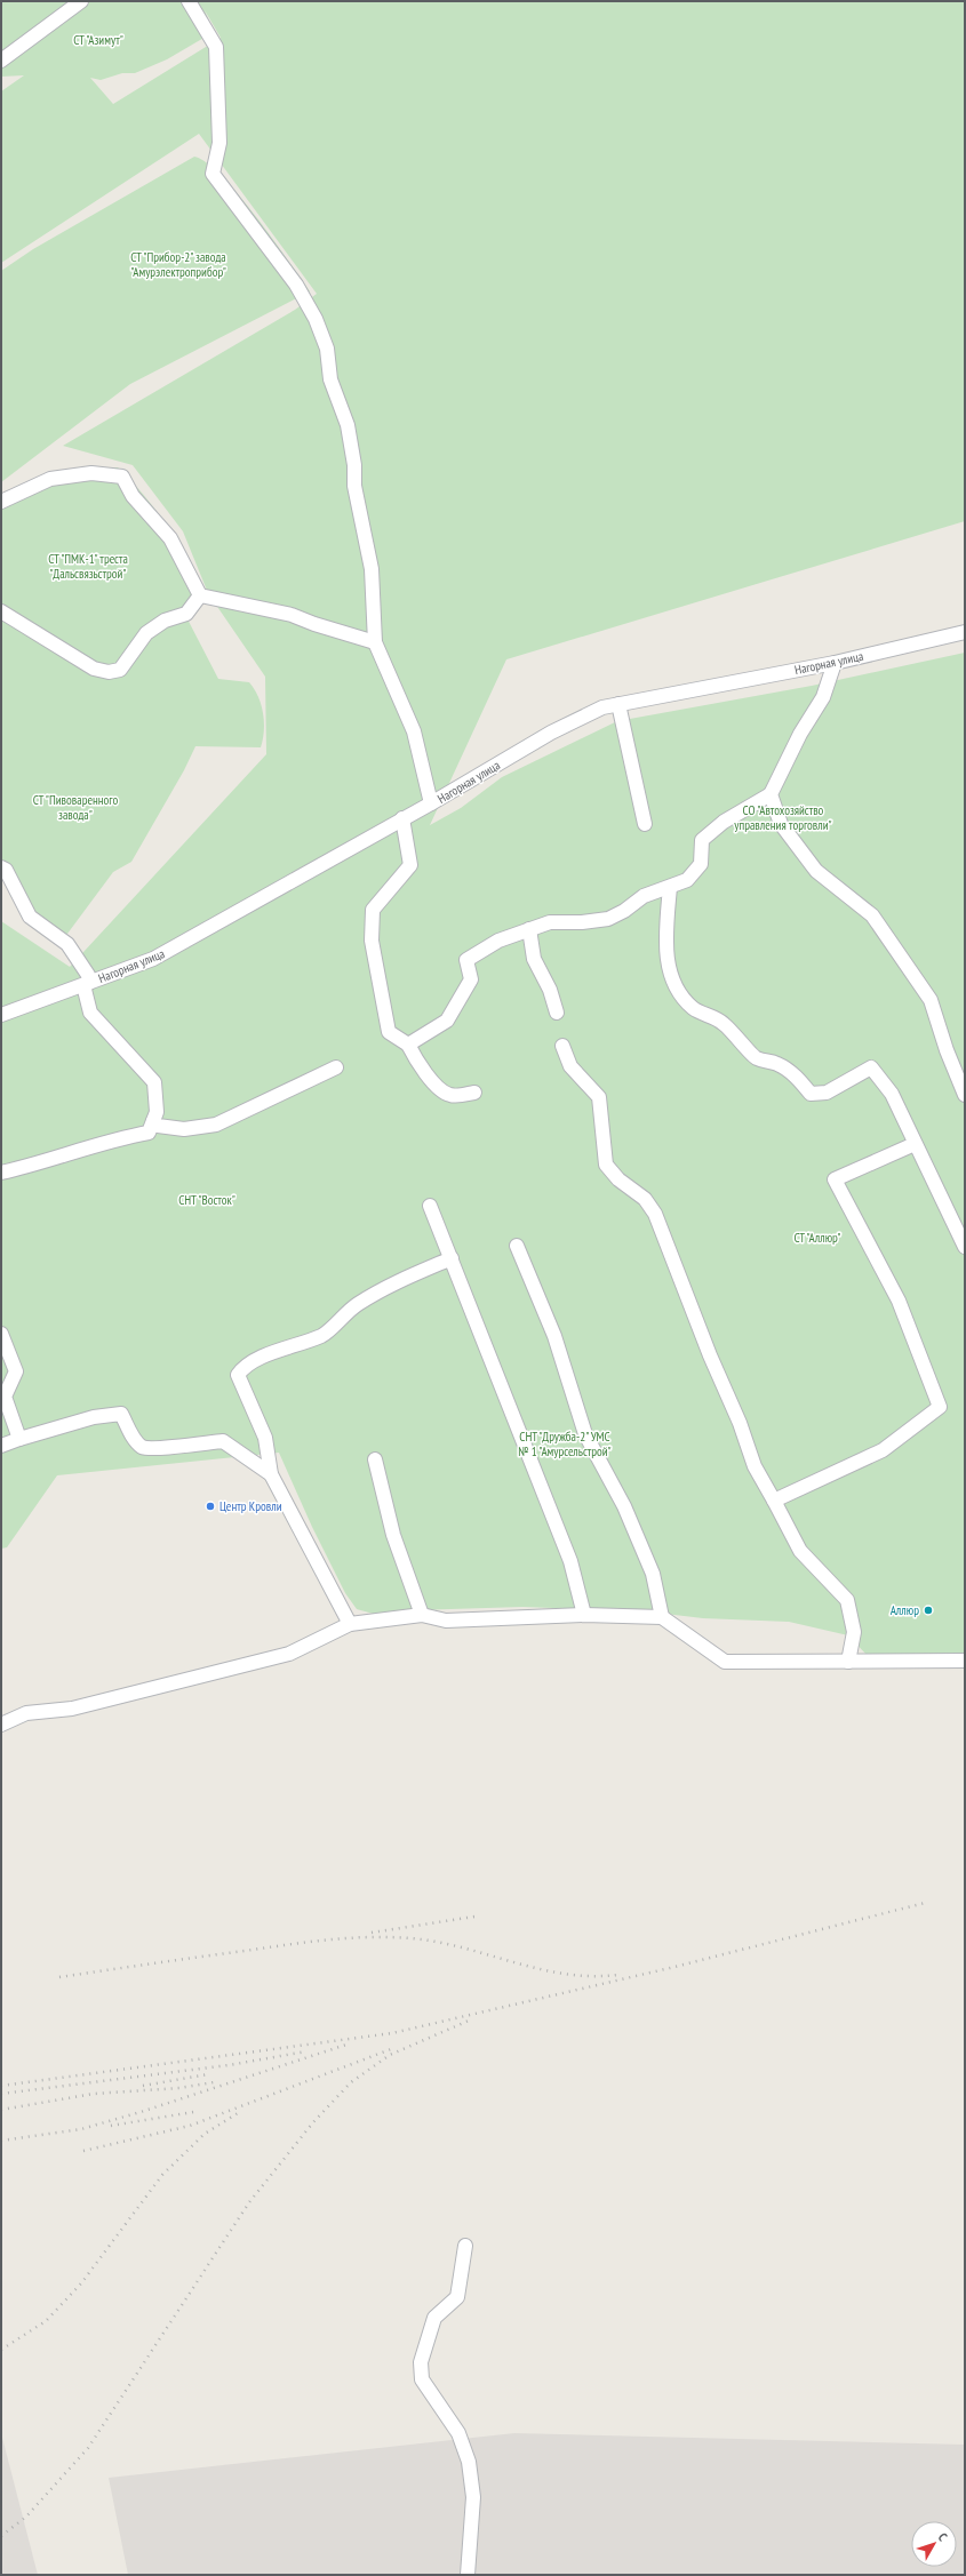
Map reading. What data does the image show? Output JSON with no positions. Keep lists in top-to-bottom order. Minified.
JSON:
{"streets":{"street":["Нагорная улица"]},"parks":["СТ \"Азимут\"","СТ \"Прибор-2\" завода \"Амурэлектроприбор\"","СТ \"ПМК-1\" треста \"Дальсвязьстрой\"","СТ \"Пивоваренного завода\"","СО \"Автохозяйство управления торговли\"","СНТ \"Восток\"","СТ \"Аллюр\"","СНТ \"Дружба-2\" УМС № 1 \"Амурсельстрой\""],"places":["Центр Кровли","Аллюр"],"north":"top right"}
